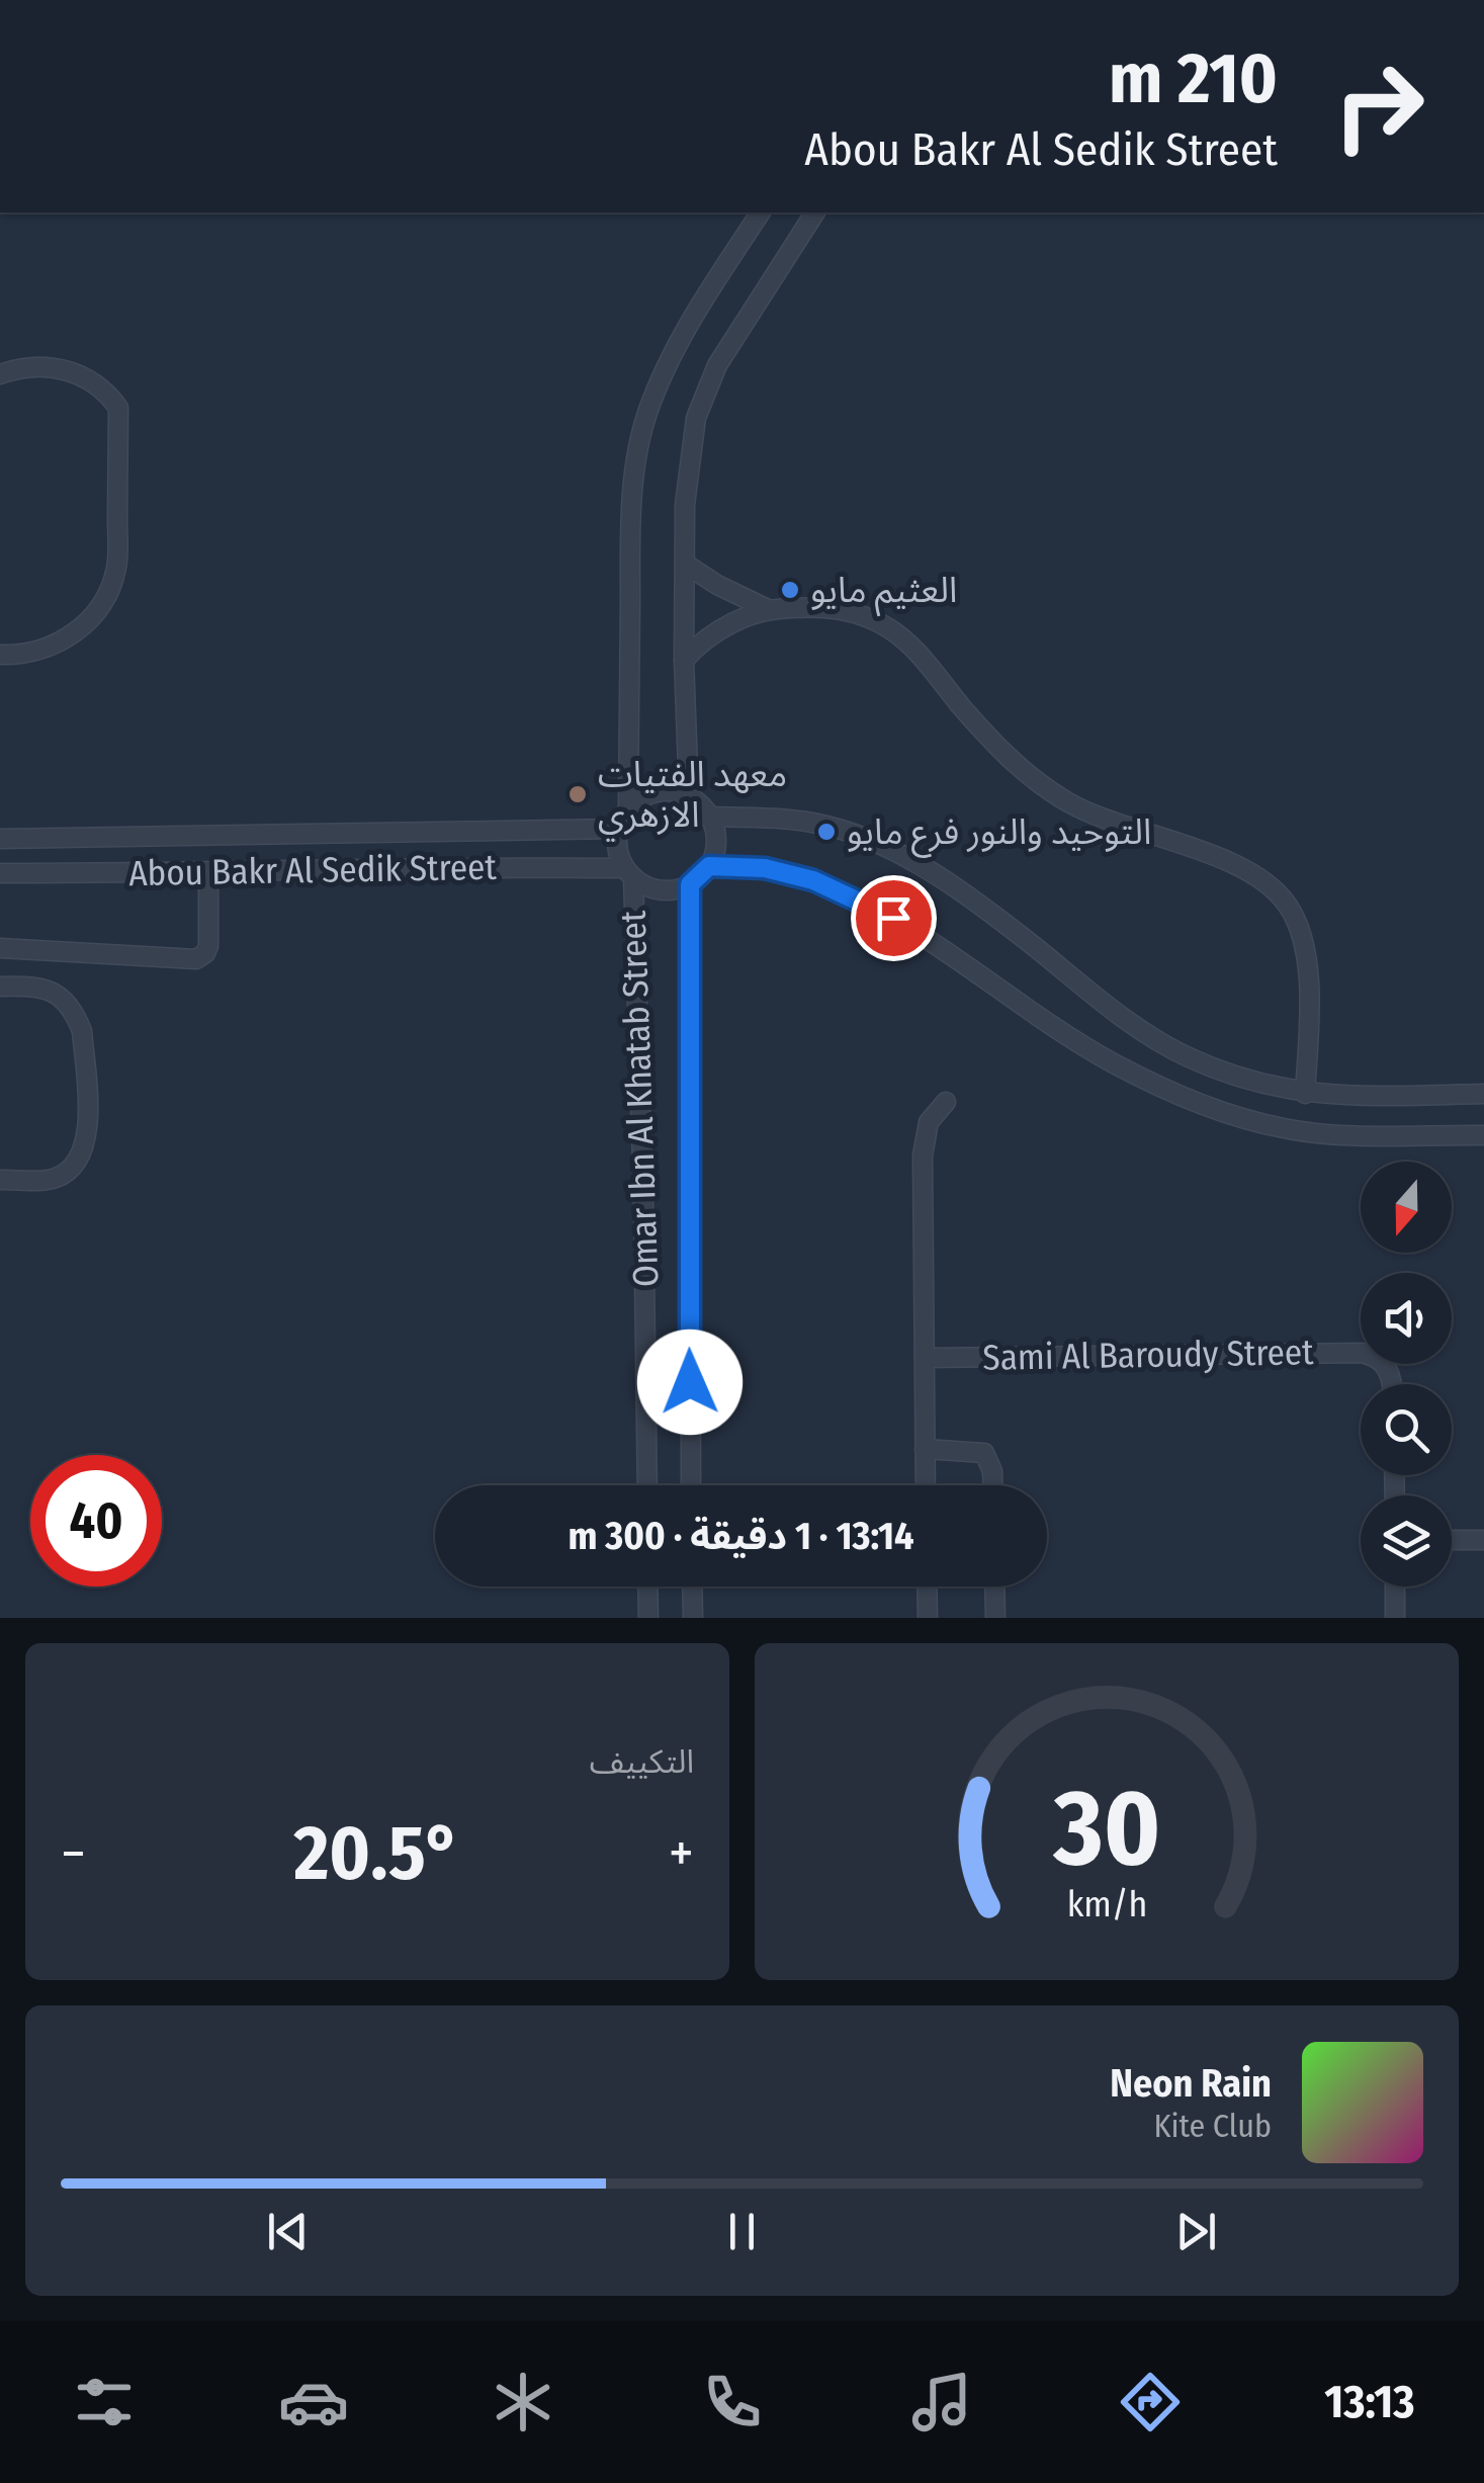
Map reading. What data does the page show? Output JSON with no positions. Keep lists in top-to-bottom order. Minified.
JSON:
{"streets":{"street":["Abou Bakr Al Sedik Street","Omar Ibn Al Khatab Street","Sami Al Baroudy Street"]},"crossings":[["Abou Bakr Al Sedik Street","Omar Ibn Al Khatab Street"]],"places":["العثيم مايو","معهد الفتيات الازهري","التوحيد والنور فرع مايو"],"north":"bottom","page":{"turn":["210 m","Abou Bakr Al Sedik Street"],"limit":"40","trip":"13:14 · 1 دقيقة · 300 m","tile":"التكييف","heat":["−","20.5°","+"],"song":["Neon Rain","Kite Club"],"tabs":"13:13","gauge":["30","km/h"]}}
